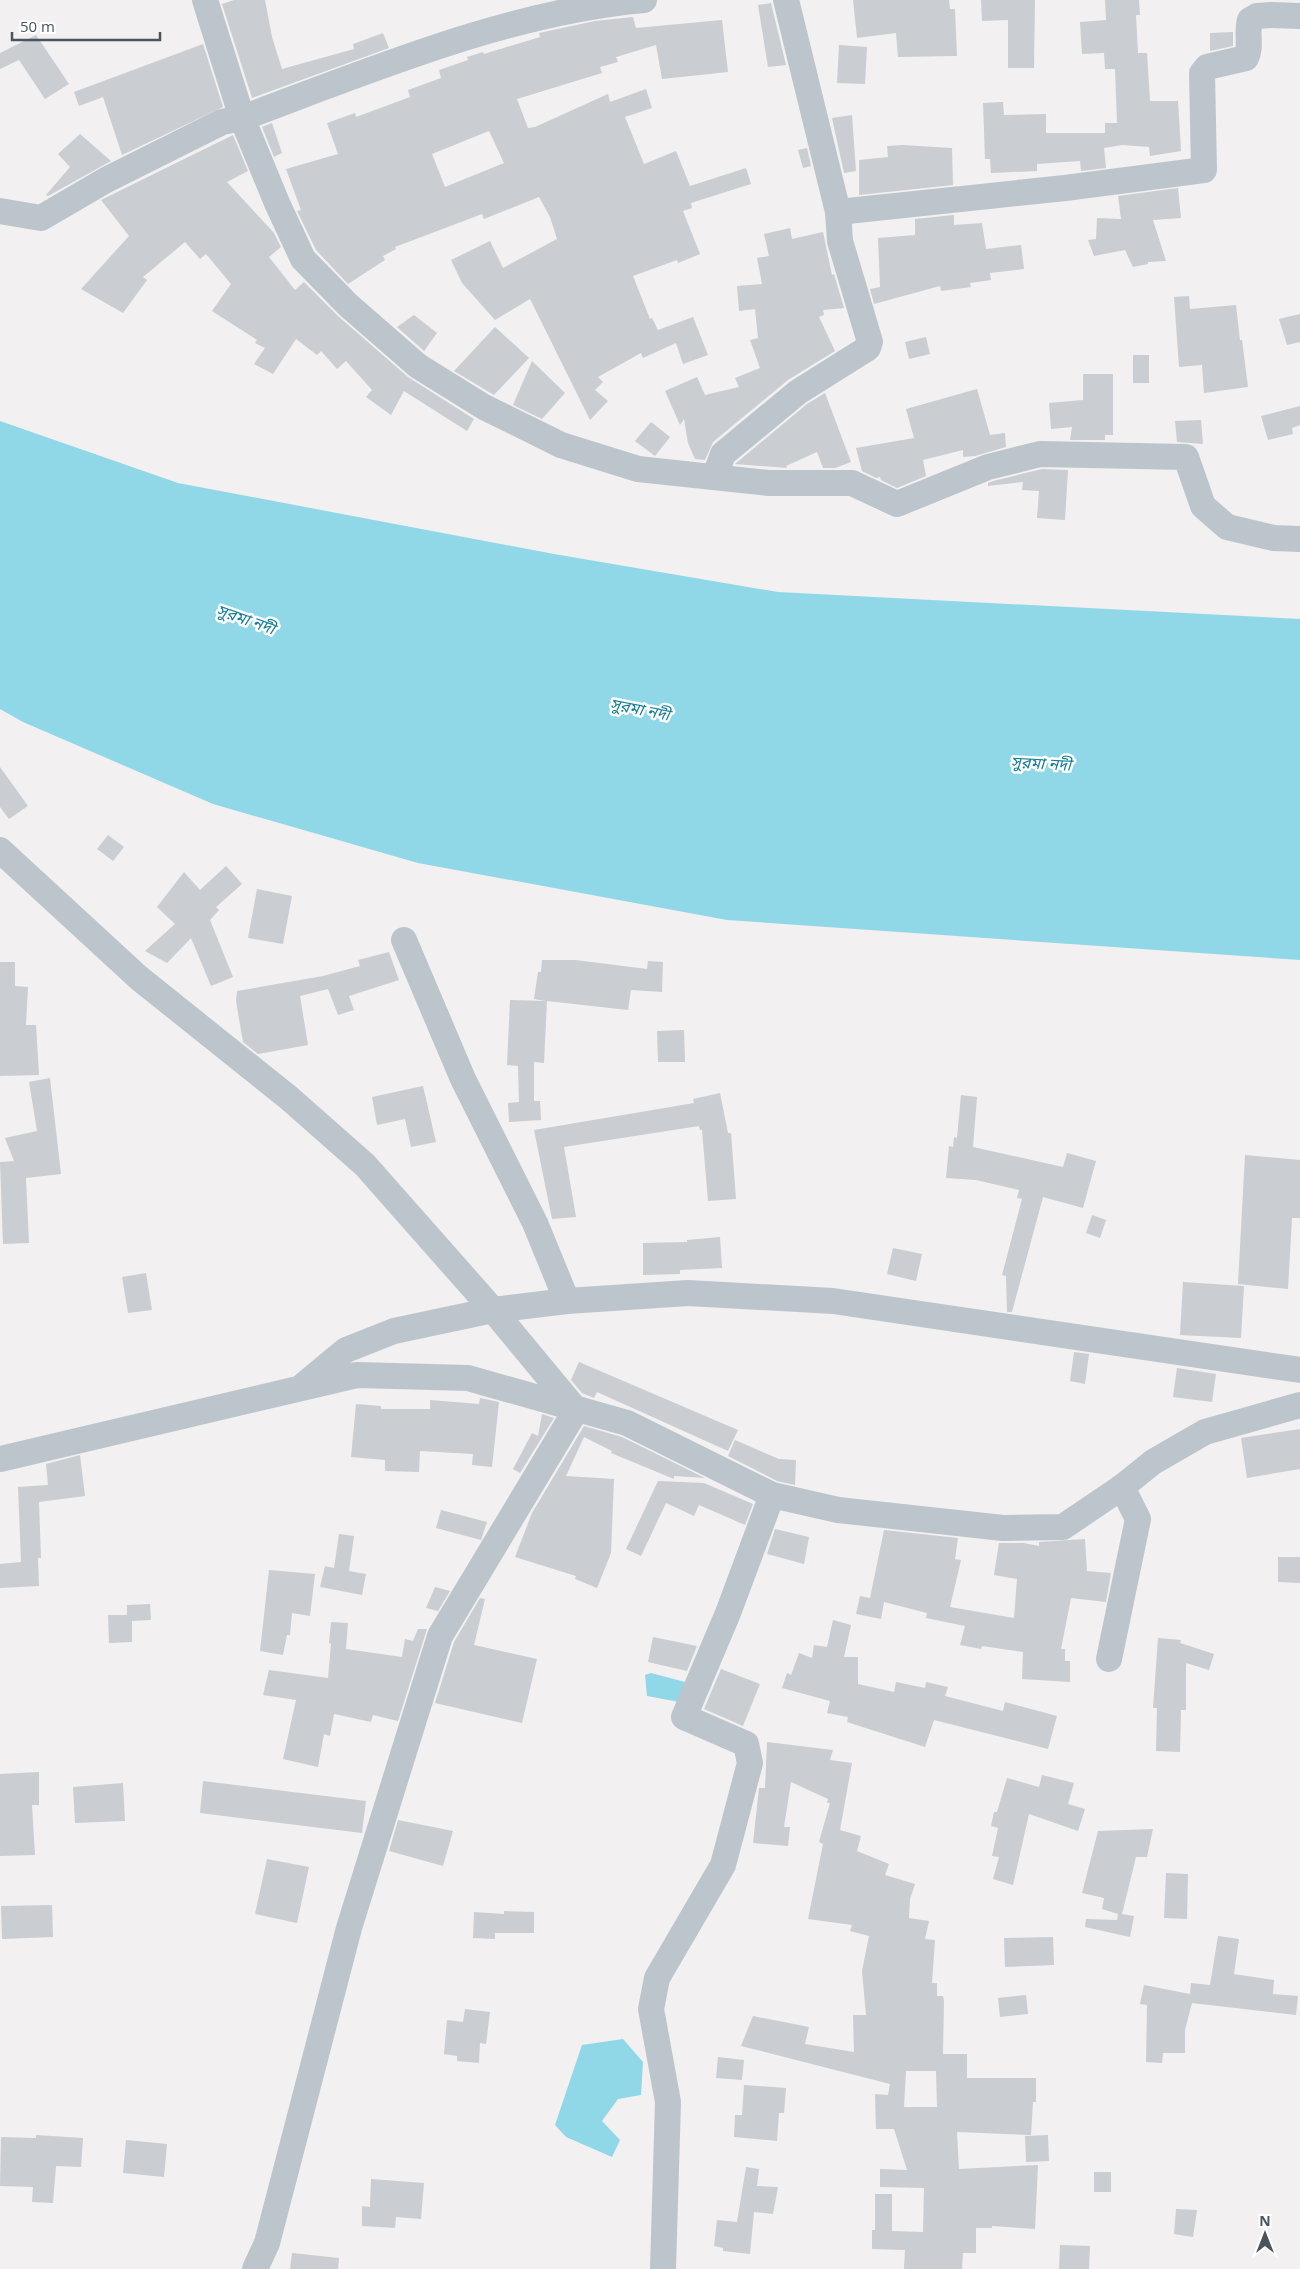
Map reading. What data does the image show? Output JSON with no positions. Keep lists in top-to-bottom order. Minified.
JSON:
{"water":["সুরমা নদী"],"scale_bar":"50 m","north":"top"}
